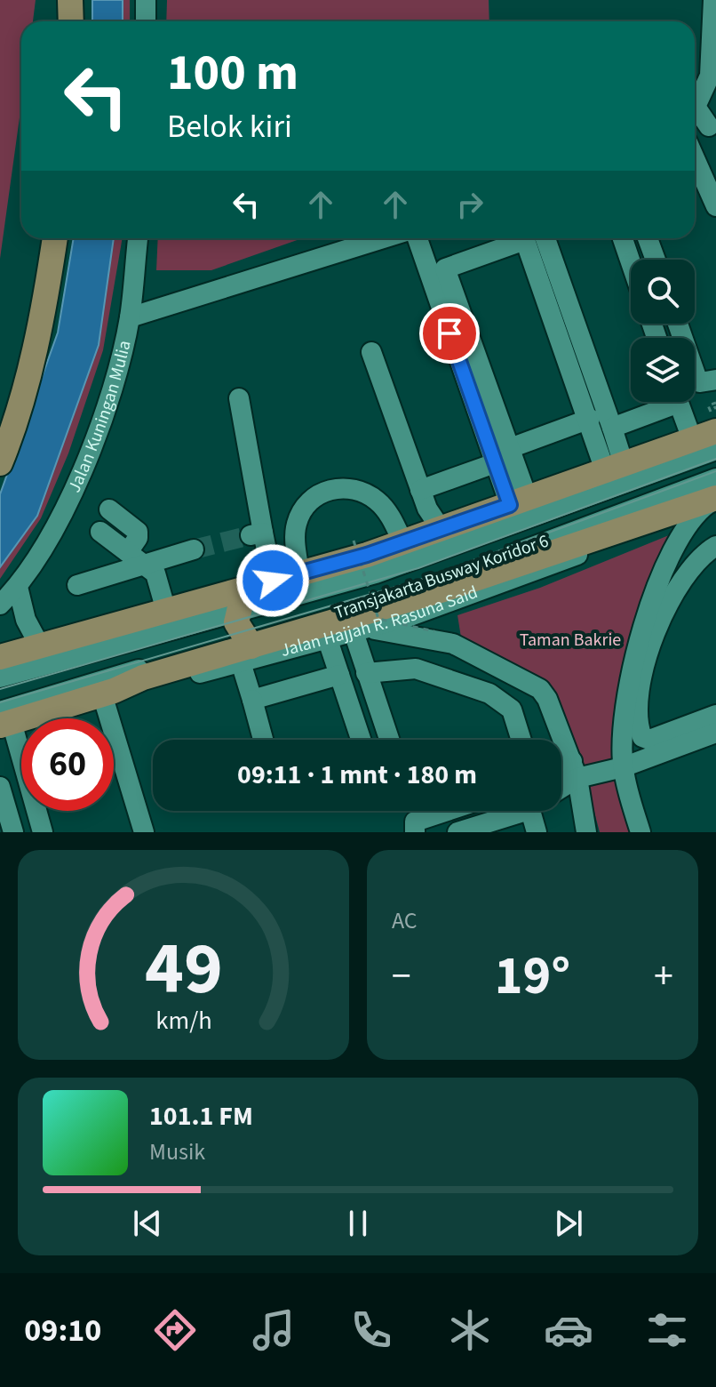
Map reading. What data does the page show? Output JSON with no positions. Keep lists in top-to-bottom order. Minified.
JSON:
{"streets":{"main road":["Jalan Hajjah R. Rasuna Said"],"street":["Jalan Kuningan Mulia","Transjakarta Busway Koridor 6"]},"crossings":[["Transjakarta Busway Koridor 6","Jalan Hajjah R. Rasuna Said"]],"parks":["Taman Bakrie"],"page":{"turn":["100 m","Belok kiri"],"limit":"60","trip":"09:11 · 1 mnt · 180 m","tile":"AC","heat":["−","19°","+"],"song":["101.1 FM","Musik"],"tabs":"09:10","gauge":["49","km/h"]}}
